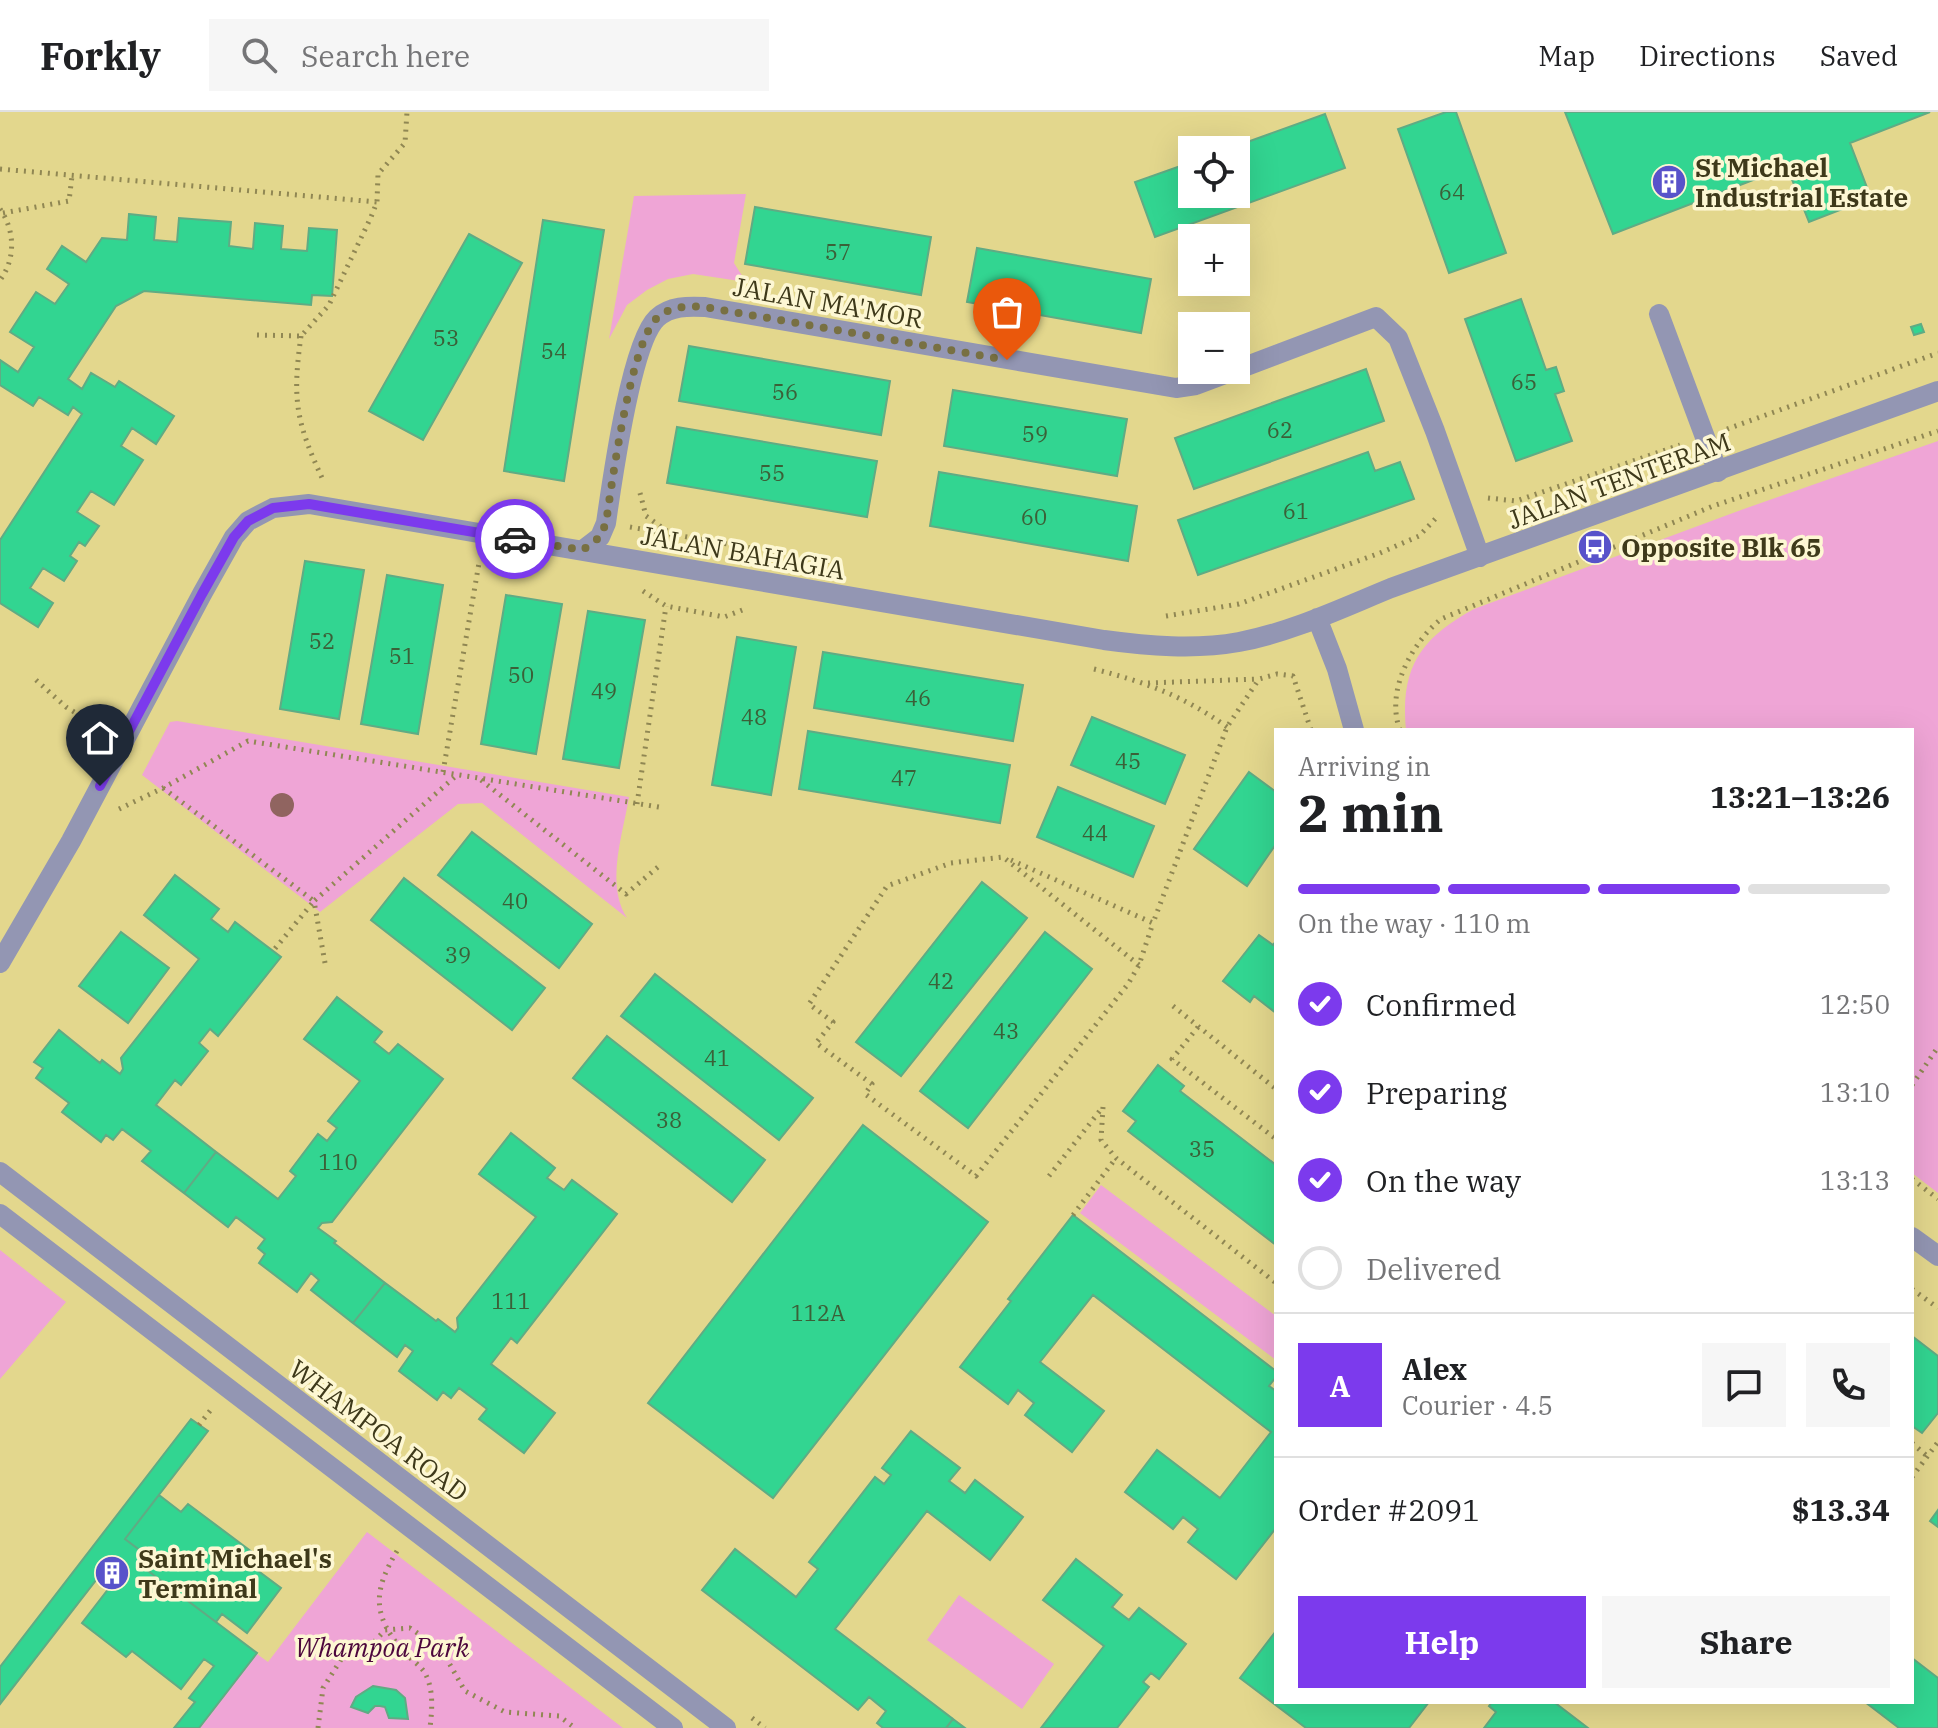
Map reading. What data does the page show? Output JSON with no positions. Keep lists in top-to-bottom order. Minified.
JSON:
{"streets":{"street":["JALAN MA'MOR","JALAN TENTERAM","JALAN BAHAGIA","WHAMPOA ROAD"]},"crossings":[["JALAN MA'MOR","JALAN TENTERAM"],["JALAN TENTERAM","JALAN BAHAGIA"]],"parks":["Whampoa Park"],"places":{"building":["St Michael Industrial Estate","Saint Michael's Terminal"],"bus stop":["Opposite Blk 65"]},"house_numbers":["64","57","53","54","65","56","62","59","55","61","60","52","51","50","49","46","48","45","47","44","40","39","42","43","41","38","35","110","111","112A"],"page":{"header":"Forkly","search":"Search here","nav":["Map","Directions","Saved"],"map_buttons":["+","−"],"heading":["2 min","Arriving in","13:21–13:26"],"panel":["Alex","Courier · 4.5","Order #2091","$13.34"],"bar":"On the way · 110 m","list":[["Confirmed","12:50"],["Preparing","13:10"],["On the way","13:13"],"Delivered"],"round":"A","buttons":["Help","Share"]}}
